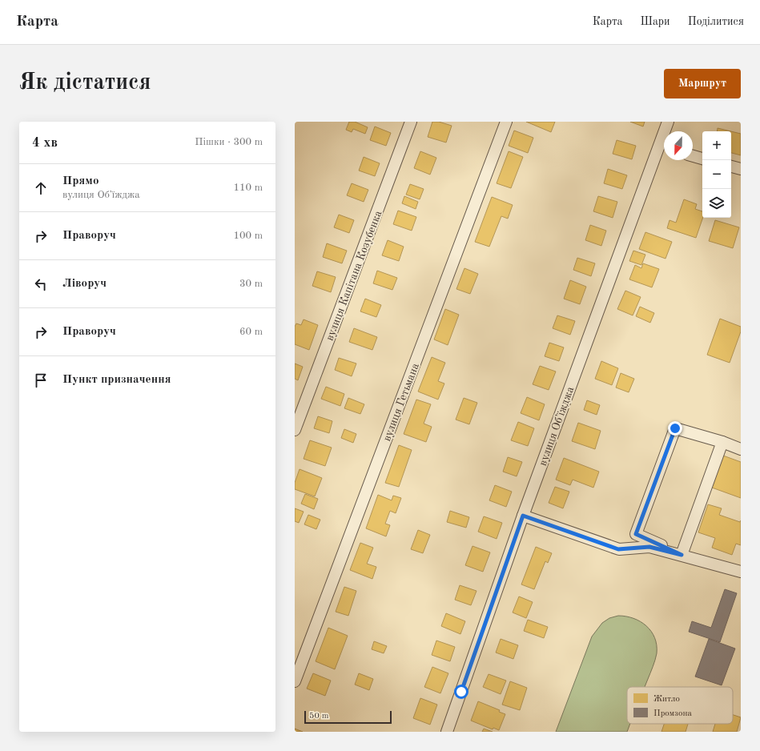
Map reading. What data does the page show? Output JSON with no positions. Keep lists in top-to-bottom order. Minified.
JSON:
{"streets":{"street":["вулиця Капітана Козубенка","вулиця Гетьмана","вулиця Обʼїжджа"]},"legend":["Житло","Промзона"],"scale_bar":"50 m","north":"bottom","page":{"header":"Карта","nav":["Карта","Шари","Поділитися"],"buttons":"Маршрут","title":"Як дістатися","heading":["4 хв","Пішки · 300 m"],"map_buttons":["+","−"],"list":[["Прямо","вулиця Обʼїжджа","110 m"],["Праворуч","100 m"],["Ліворуч","30 m"],["Праворуч","60 m"],"Пункт призначення"],"scale":"50 m"}}
